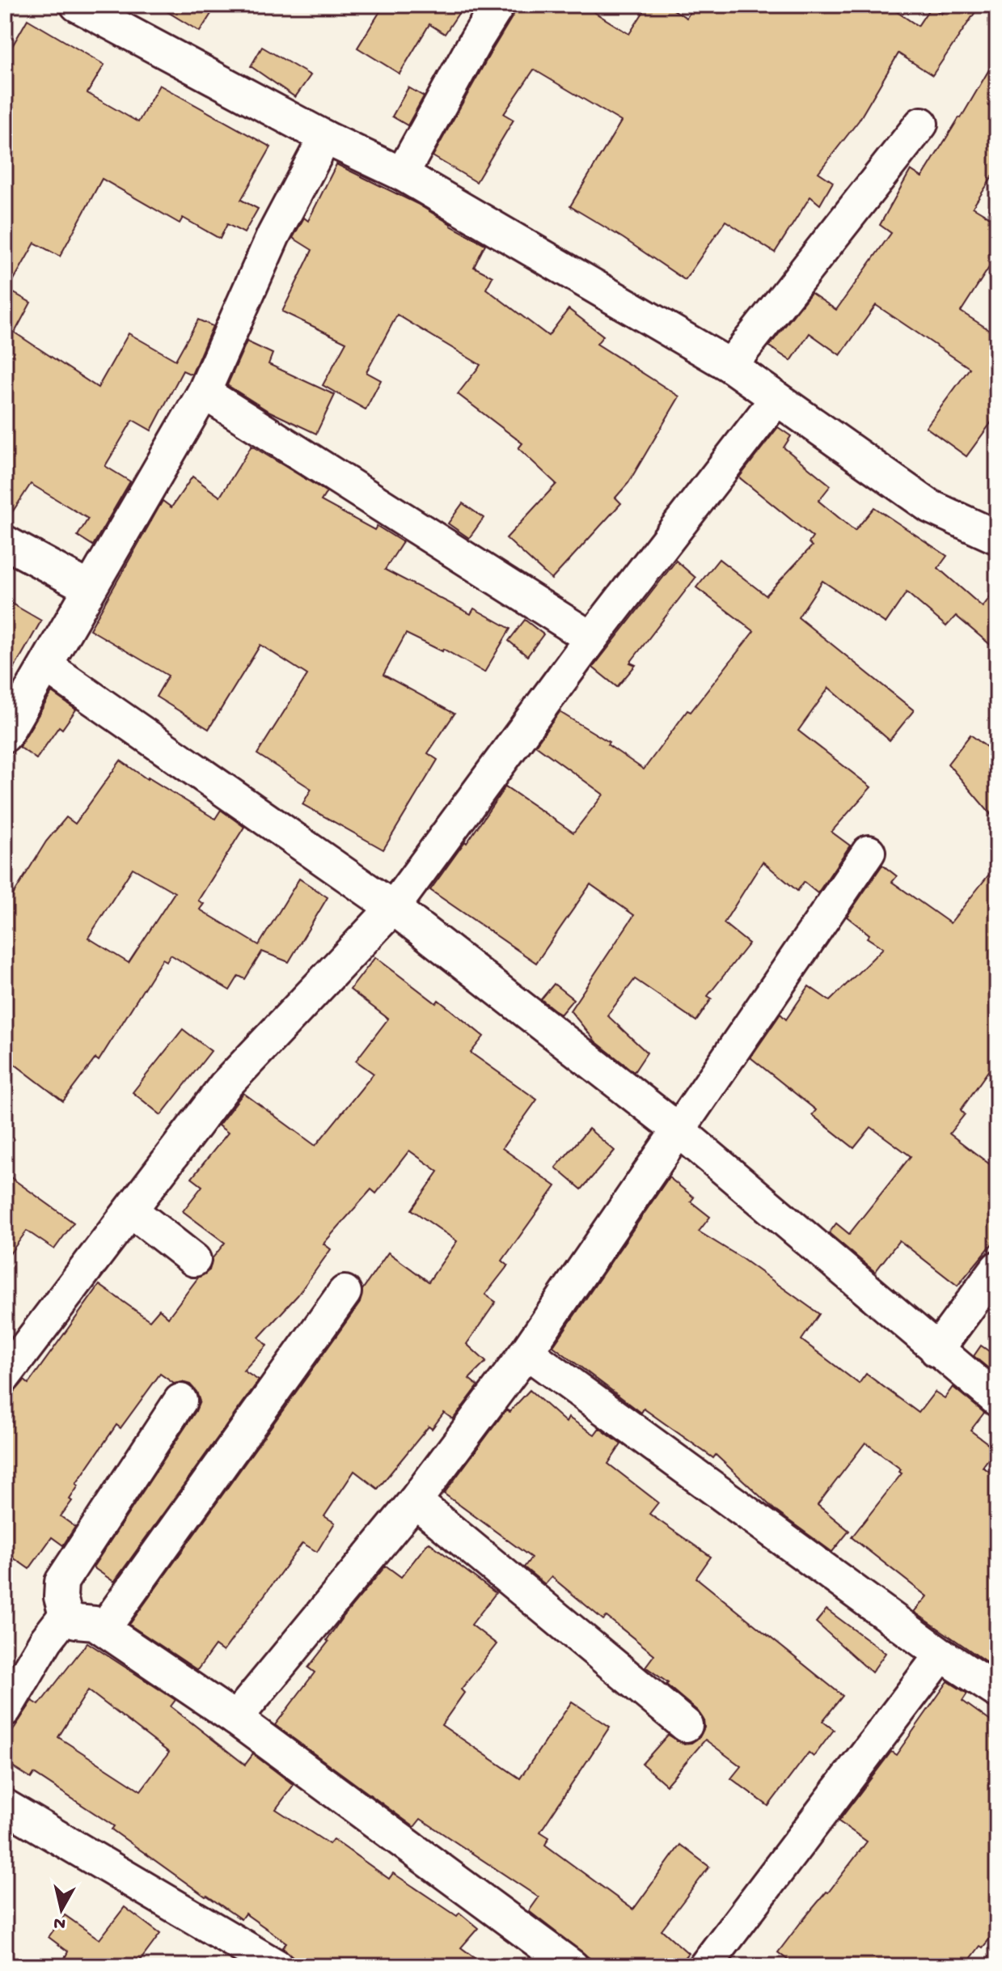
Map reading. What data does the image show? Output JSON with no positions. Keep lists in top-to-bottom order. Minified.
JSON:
{"north":"bottom"}
